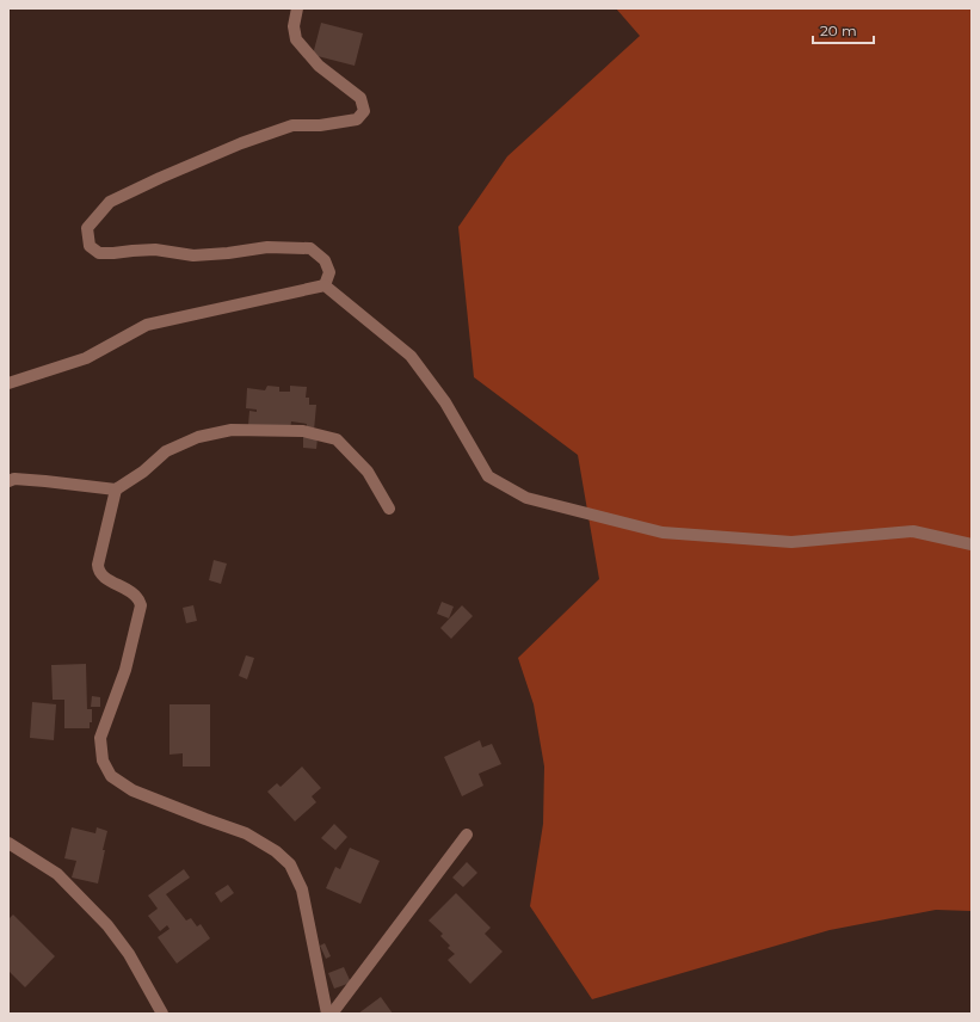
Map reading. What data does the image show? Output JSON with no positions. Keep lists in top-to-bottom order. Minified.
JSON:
{"scale_bar":"20 m"}
